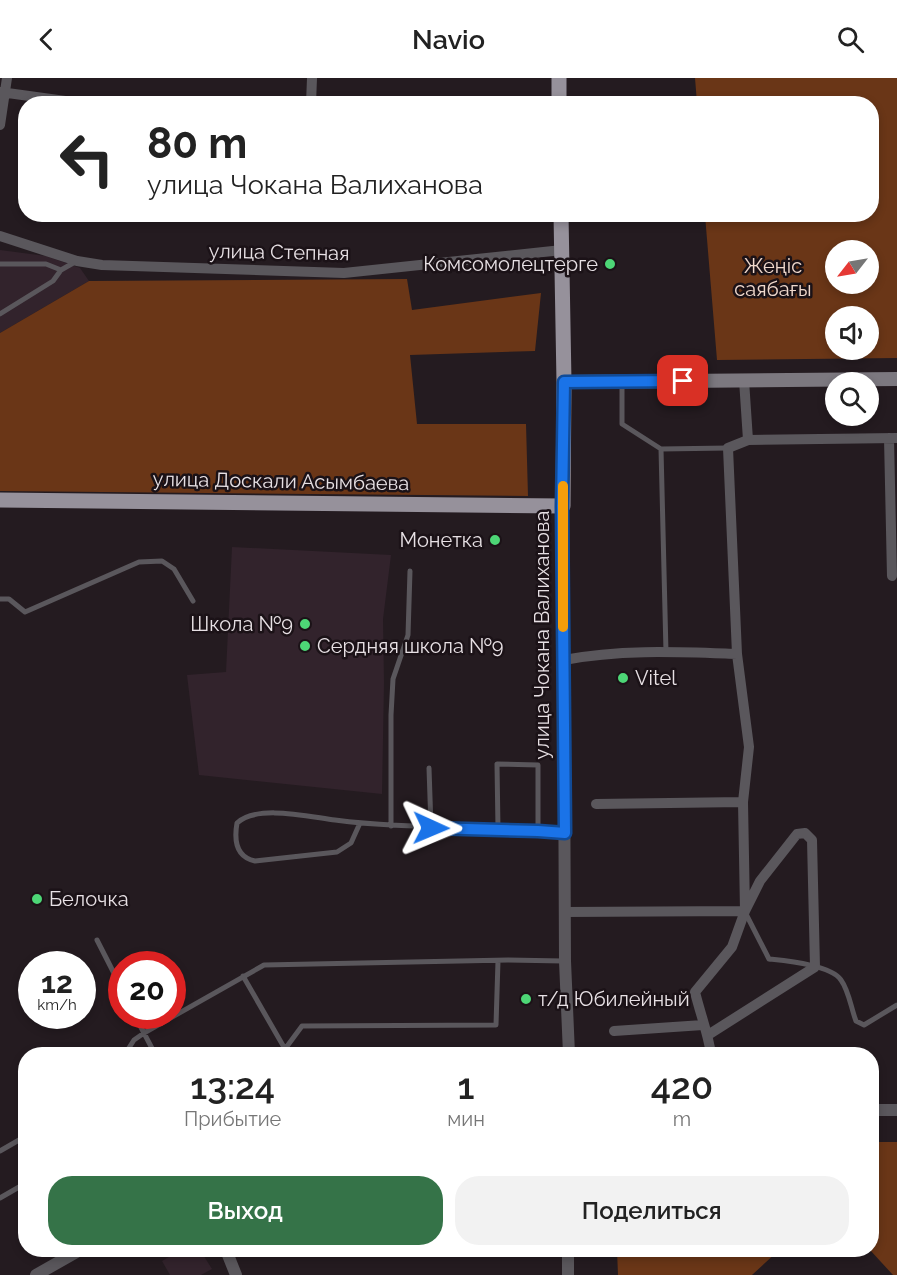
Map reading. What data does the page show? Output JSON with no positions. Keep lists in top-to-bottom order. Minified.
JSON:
{"streets":{"main road":["улица Доскали Асымбаева","улица Чокана Валиханова"],"street":["улица Степная"]},"crossings":[["улица Степная","улица Чокана Валиханова"],["улица Доскали Асымбаева","улица Чокана Валиханова"]],"parks":["Жеңіс саябағы"],"places":["Комсомолецтерге","Монетка","Школа №9","Сердняя школа №9","Vitel","Белочка","т/д Юбилейный"],"north":"bottom left","page":{"header":"Navio","turn":["80 m","улица Чокана Валиханова"],"speed":"12 km/h","limit":"20","eta":["13:24","Прибытие","1","мин","420","m"],"buttons":["Выход","Поделиться"]}}
